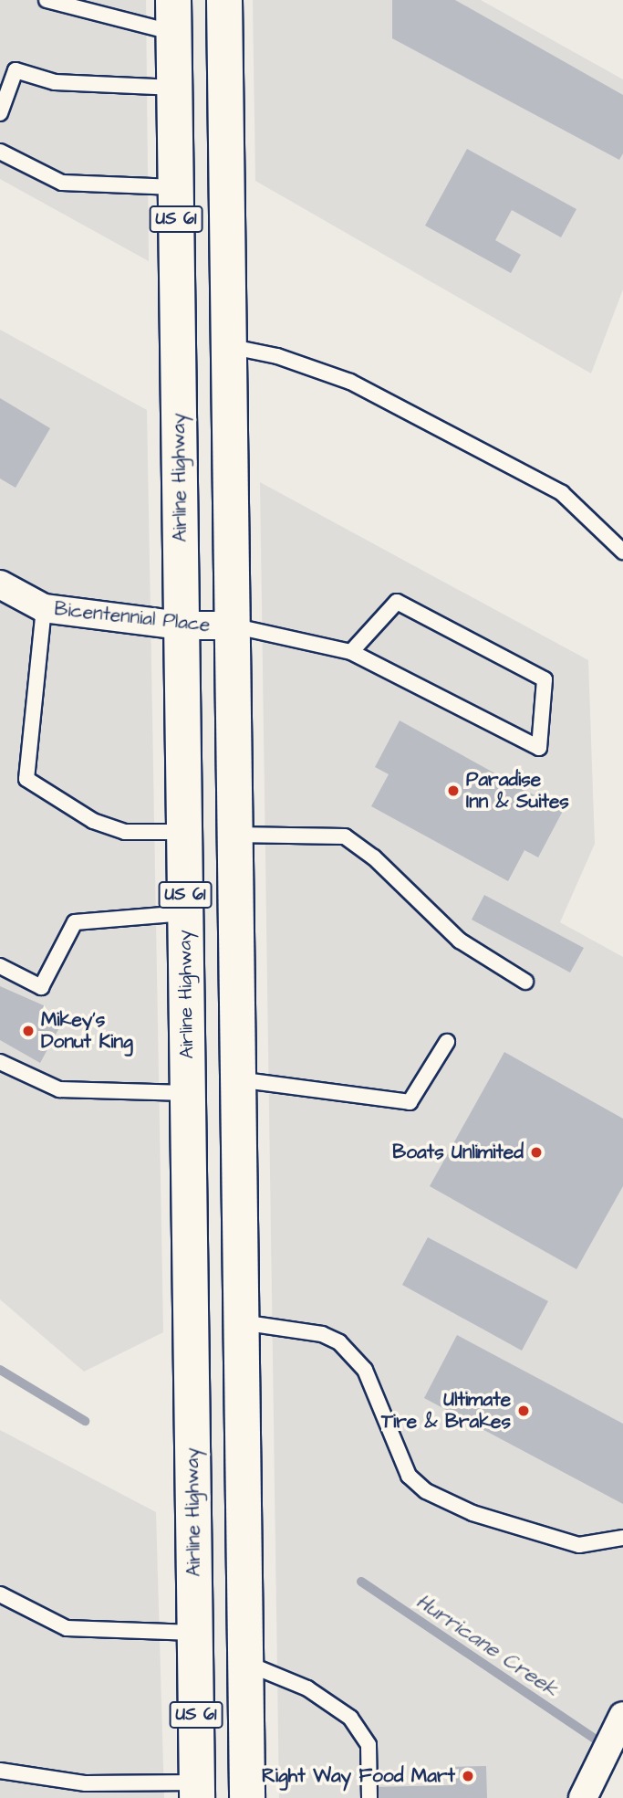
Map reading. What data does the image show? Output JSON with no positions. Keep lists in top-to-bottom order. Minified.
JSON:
{"streets":{"highway":["US 61","Airline Highway"],"street":["Bicentennial Place"]},"crossings":[["US 61","Bicentennial Place"],["Airline Highway","Bicentennial Place"]],"water":["Hurricane Creek"],"places":["Paradise Inn & Suites","Mikey's Donut King","Boats Unlimited","Ultimate Tire & Brakes","Right Way Food Mart"]}
